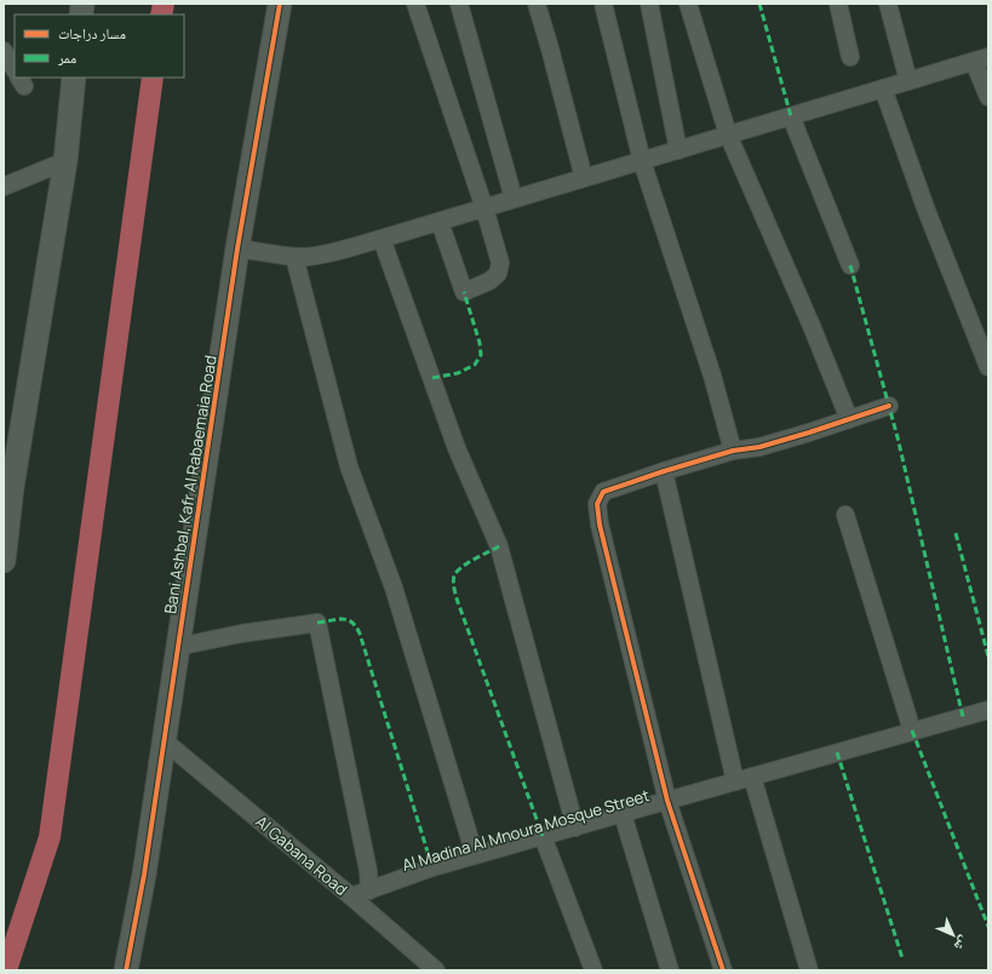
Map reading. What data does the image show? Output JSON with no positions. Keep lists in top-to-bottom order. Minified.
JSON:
{"streets":{"street":["Bani Ashbal, Kafr Al Rabaemaia Road","Al Madina Al Mnoura Mosque Street","Al Gabana Road"]},"crossings":[["Bani Ashbal, Kafr Al Rabaemaia Road","Al Gabana Road"],["Al Madina Al Mnoura Mosque Street","Al Gabana Road"]],"legend":["مسار دراجات","ممر"],"north":"bottom right"}
